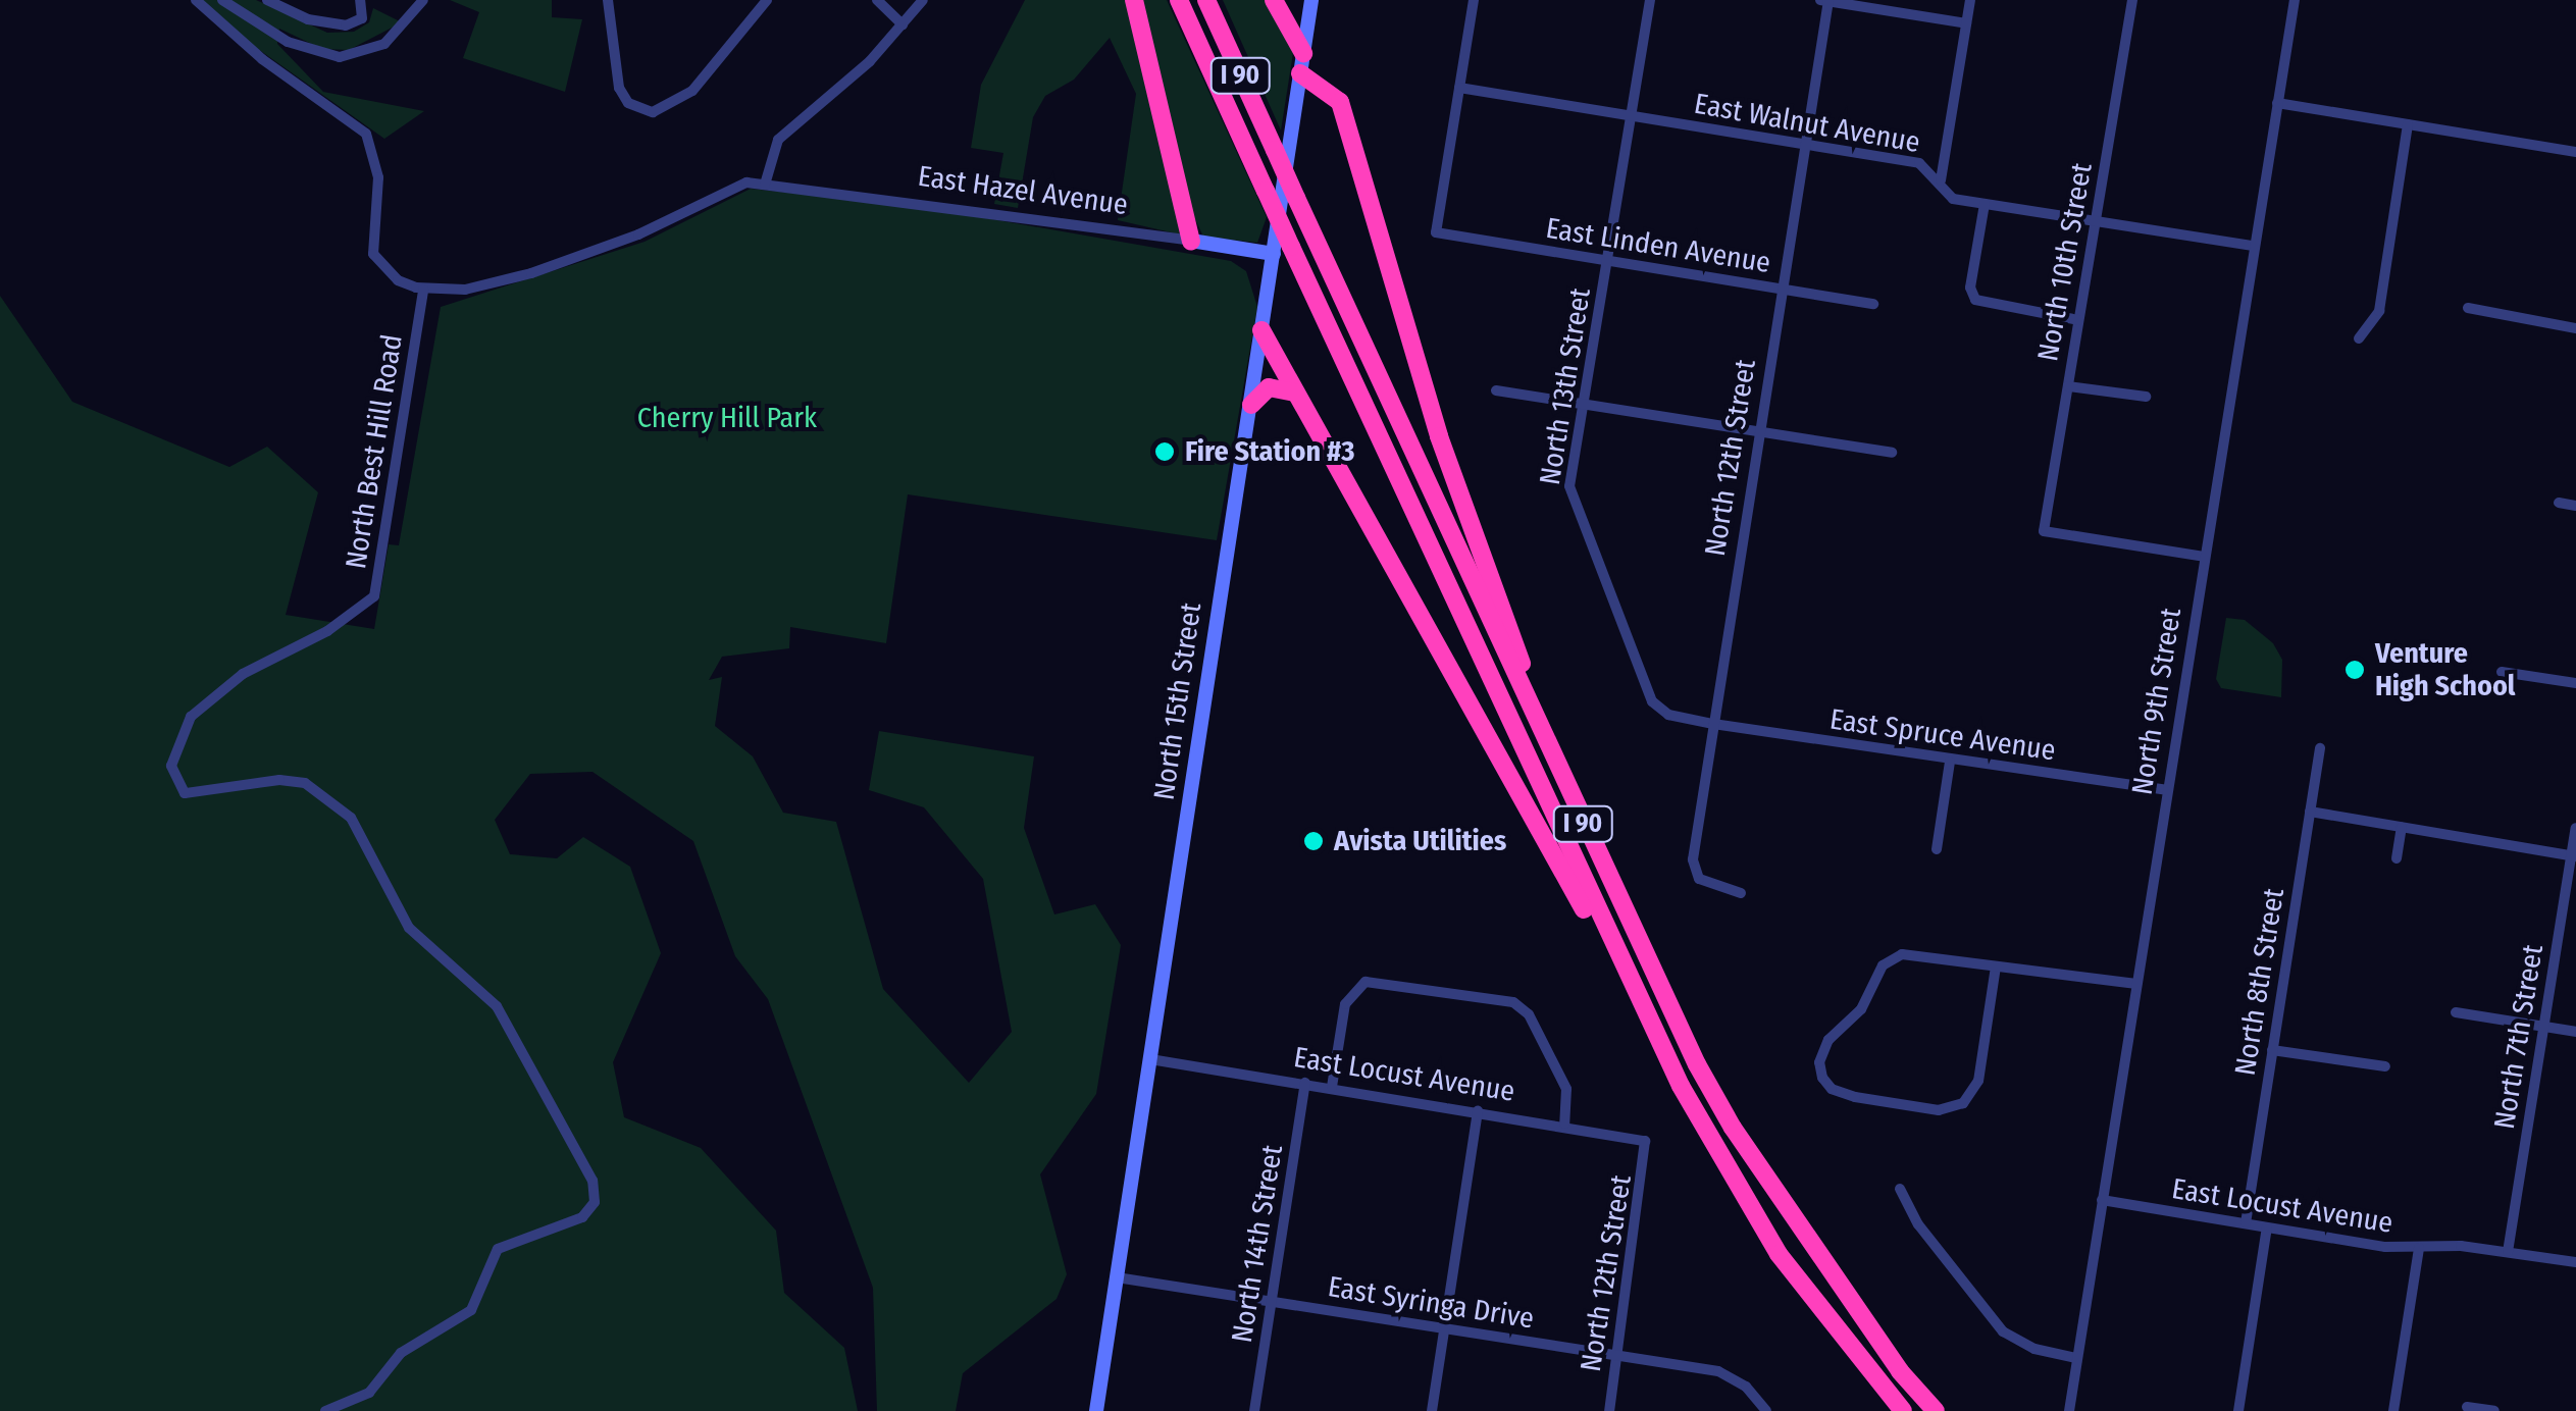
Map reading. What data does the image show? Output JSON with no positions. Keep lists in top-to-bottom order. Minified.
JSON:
{"streets":{"highway":["I 90"],"main road":["East Hazel Avenue","North 15th Street"],"street":["East Walnut Avenue","East Linden Avenue","North 10th Street","North 13th Street","North Best Hill Road","North 12th Street","North 9th Street","East Spruce Avenue","North 8th Street","North 7th Street","East Locust Avenue","North 14th Street","East Syringa Drive"]},"crossings":[["I 90","East Hazel Avenue"],["I 90","North 15th Street"],["East Walnut Avenue","East Linden Avenue"],["East Walnut Avenue","North 10th Street"],["East Walnut Avenue","North 13th Street"],["East Walnut Avenue","North 12th Street"],["East Walnut Avenue","North 9th Street"],["East Hazel Avenue","North Best Hill Road"],["East Hazel Avenue","North 15th Street"],["East Linden Avenue","North 13th Street"],["East Linden Avenue","North 12th Street"],["North 10th Street","North 9th Street"],["North 13th Street","North 12th Street"],["North 13th Street","East Spruce Avenue"],["North 12th Street","East Spruce Avenue"],["North 12th Street","East Locust Avenue"],["North 12th Street","East Syringa Drive"],["North 15th Street","East Locust Avenue"],["North 15th Street","East Syringa Drive"],["North 9th Street","East Spruce Avenue"],["North 9th Street","East Locust Avenue"],["North 8th Street","East Locust Avenue"],["North 7th Street","East Locust Avenue"],["East Locust Avenue","North 14th Street"],["North 14th Street","East Syringa Drive"]],"parks":["Cherry Hill Park"],"places":["Fire Station #3","Venture High School","Avista Utilities"]}
